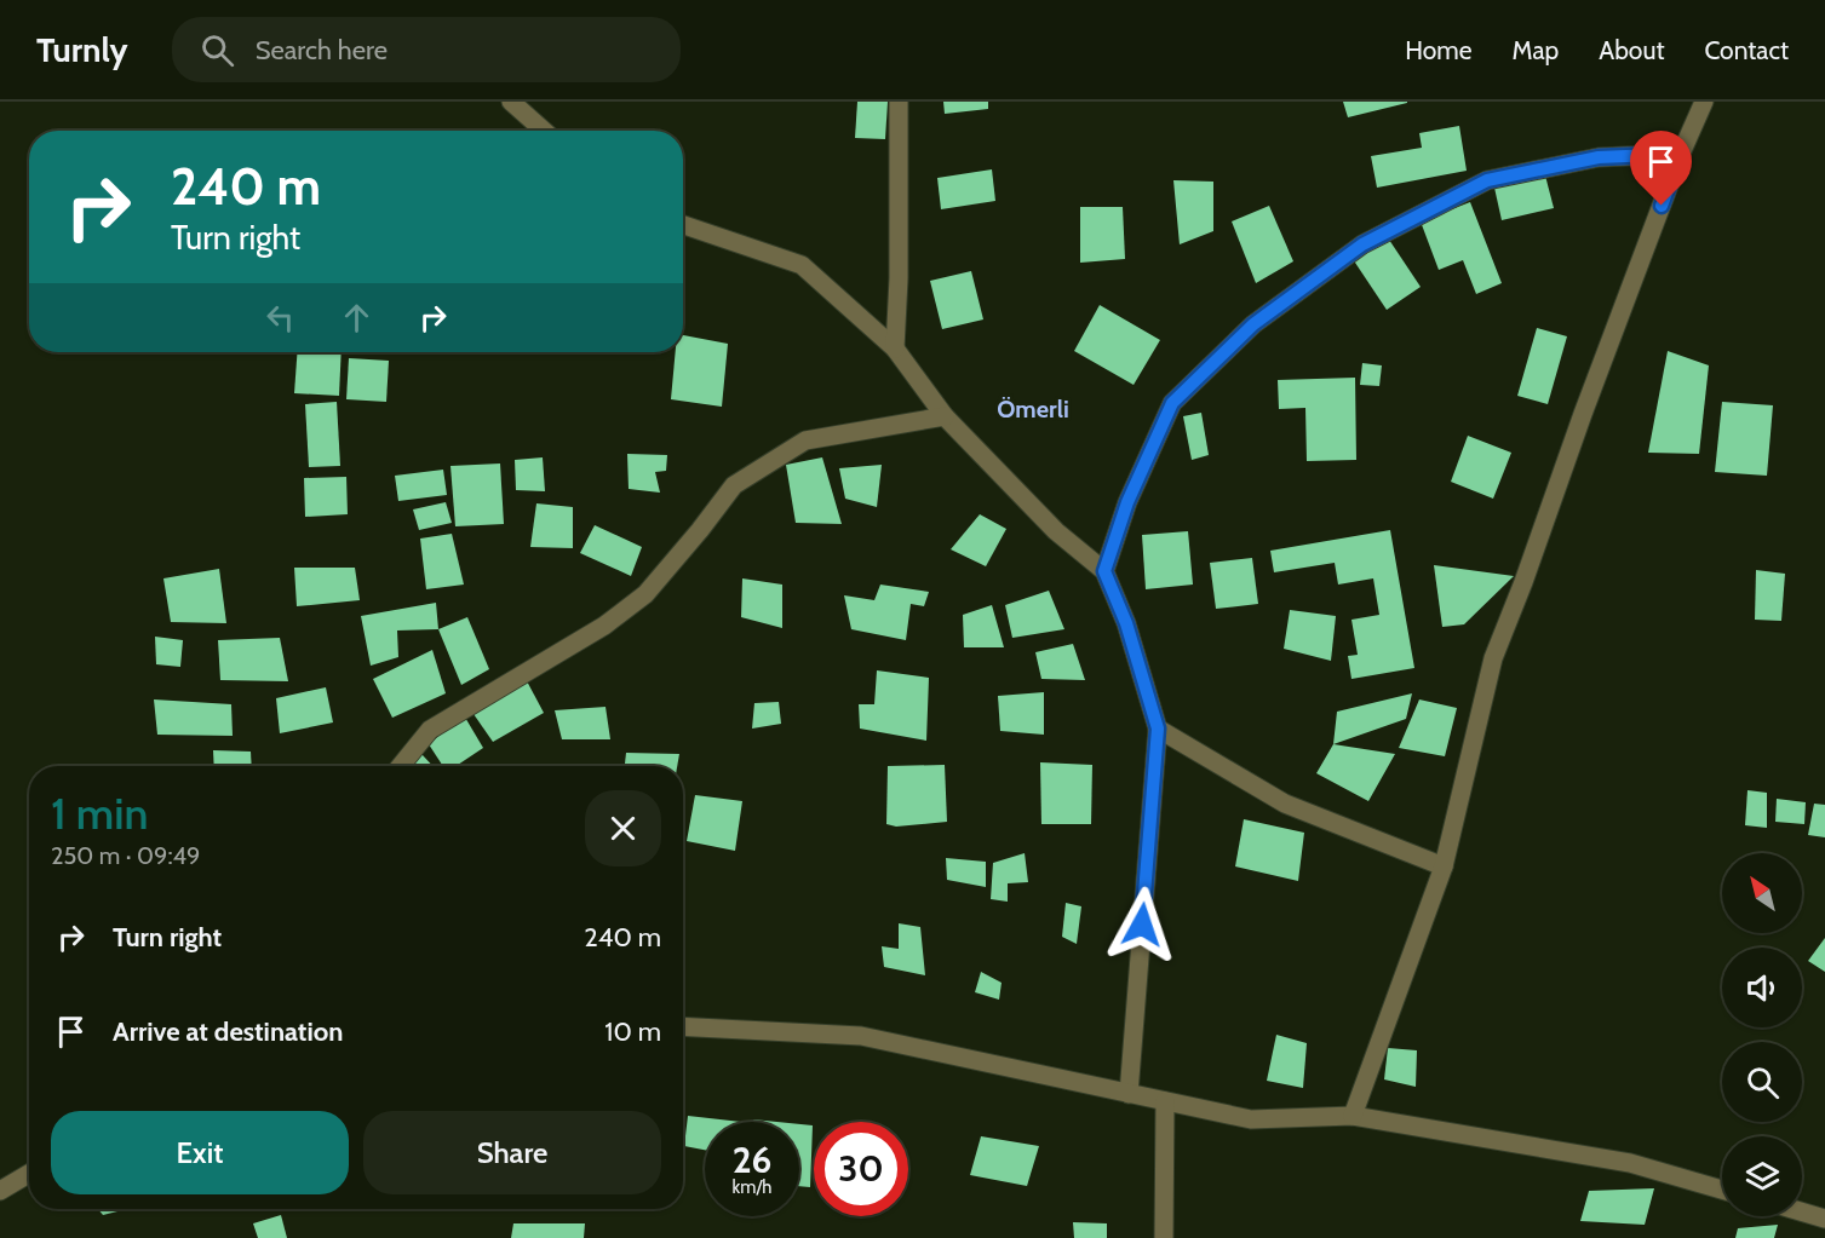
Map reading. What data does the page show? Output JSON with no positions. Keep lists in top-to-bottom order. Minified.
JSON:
{"districts":["Ömerli"],"north":"top left","page":{"header":"Turnly","search":"Search here","nav":["Home","Map","About","Contact"],"turn":["240 m","Turn right"],"heading":["1 min","250 m · 09:49"],"list":[{"name":"Turn right","value":"240 m"},{"name":"Arrive at destination","value":"10 m"}],"buttons":["Exit","Share"],"speed":"26 km/h","limit":"30"}}
